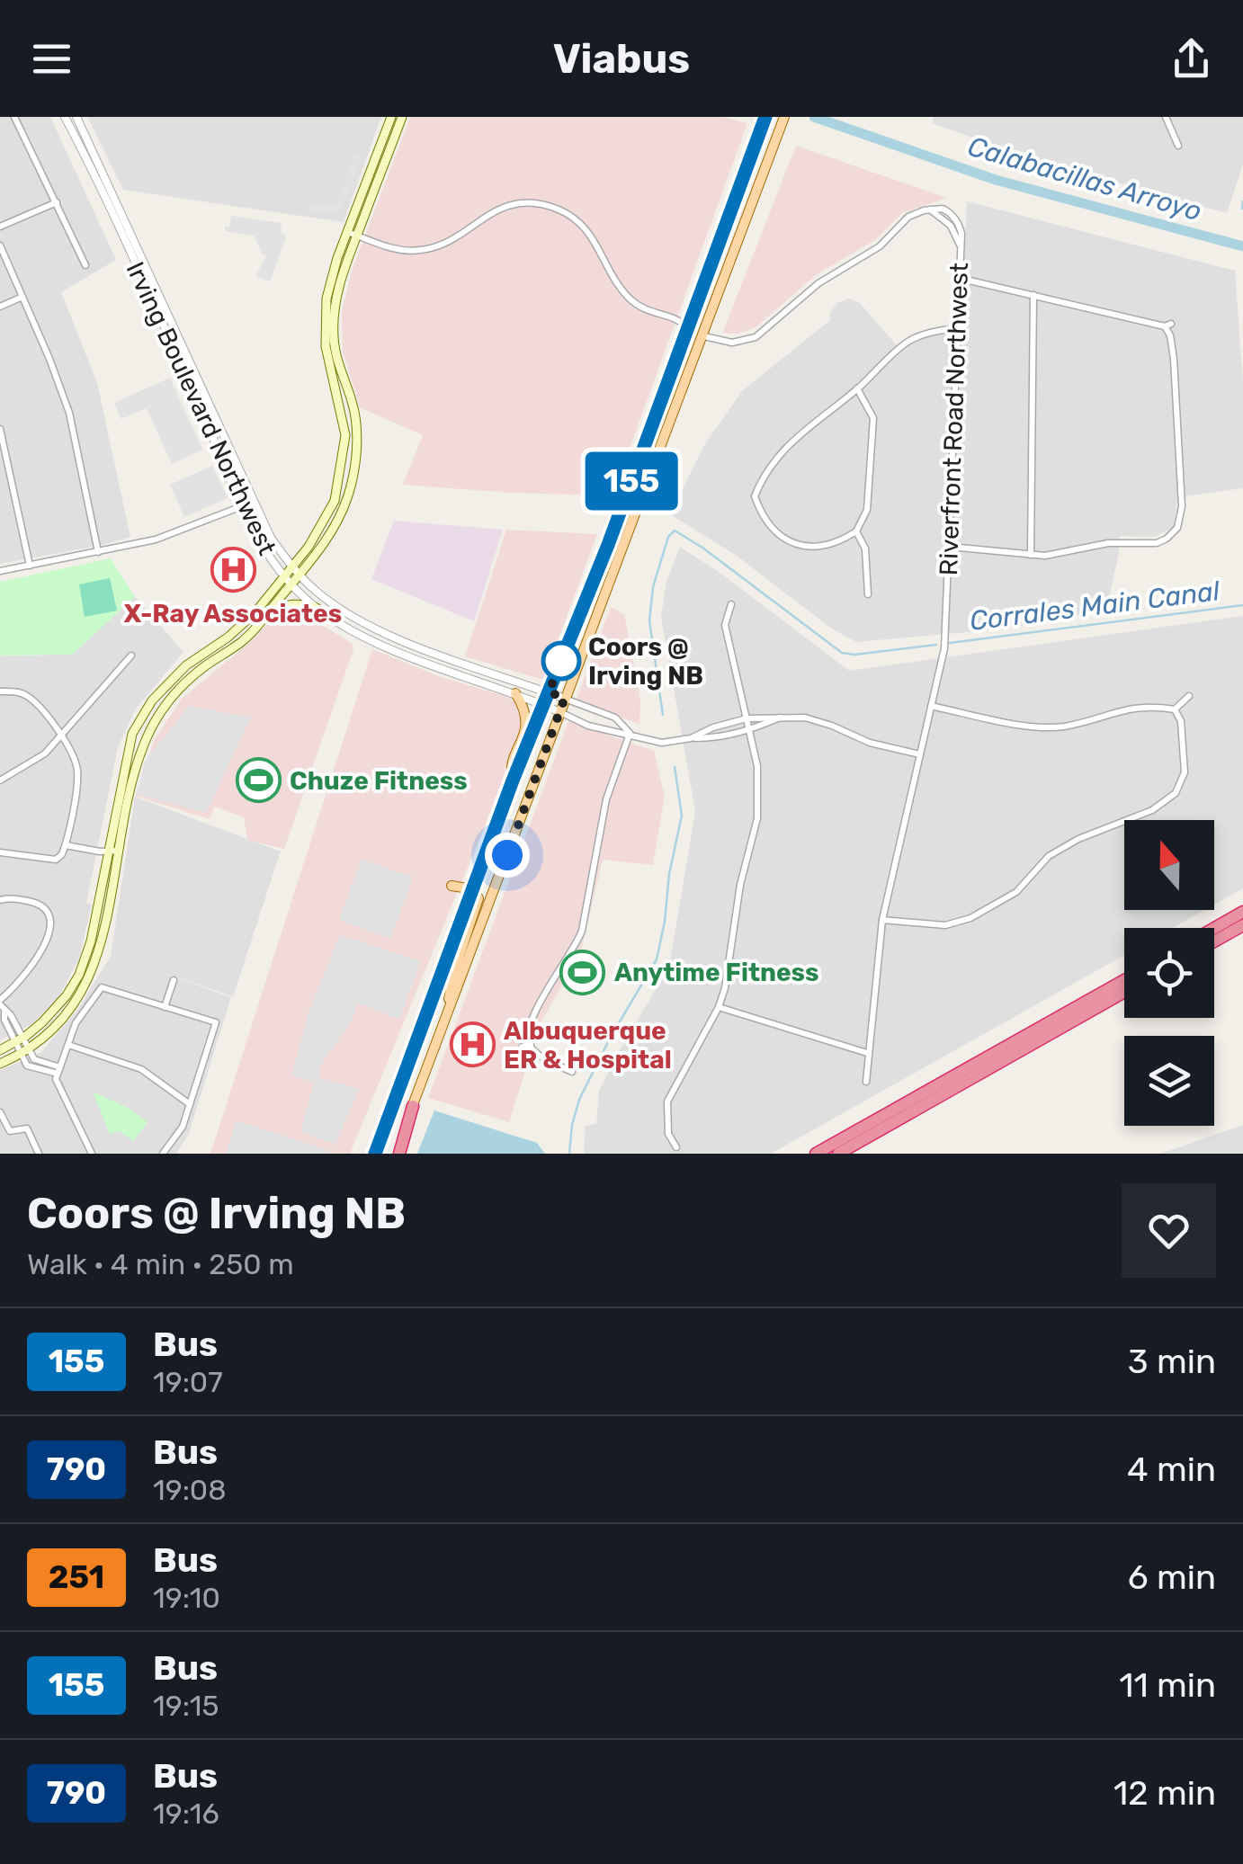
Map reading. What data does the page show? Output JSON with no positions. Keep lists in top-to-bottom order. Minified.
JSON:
{"streets":{"street":["Irving Boulevard Northwest","Riverfront Road Northwest"]},"water":["Calabacillas Arroyo","Corrales Main Canal"],"places":{"hospital":["X-Ray Associates","Albuquerque ER & Hospital"],"other":["Coors @ Irving NB"],"sports":["Chuze Fitness","Anytime Fitness"]},"lines":["bus line 155"],"north":"top","page":{"header":"Viabus","on_map":"155","heading":["Coors @ Irving NB","Walk · 4 min · 250 m"],"list":[{"mark":"155","name":"Bus","note":"19:07","value":"3 min"},{"mark":"790","name":"Bus","note":"19:08","value":"4 min"},{"mark":"251","name":"Bus","note":"19:10","value":"6 min"},{"mark":"155","name":"Bus","note":"19:15","value":"11 min"},{"mark":"790","name":"Bus","note":"19:16","value":"12 min"}]}}
